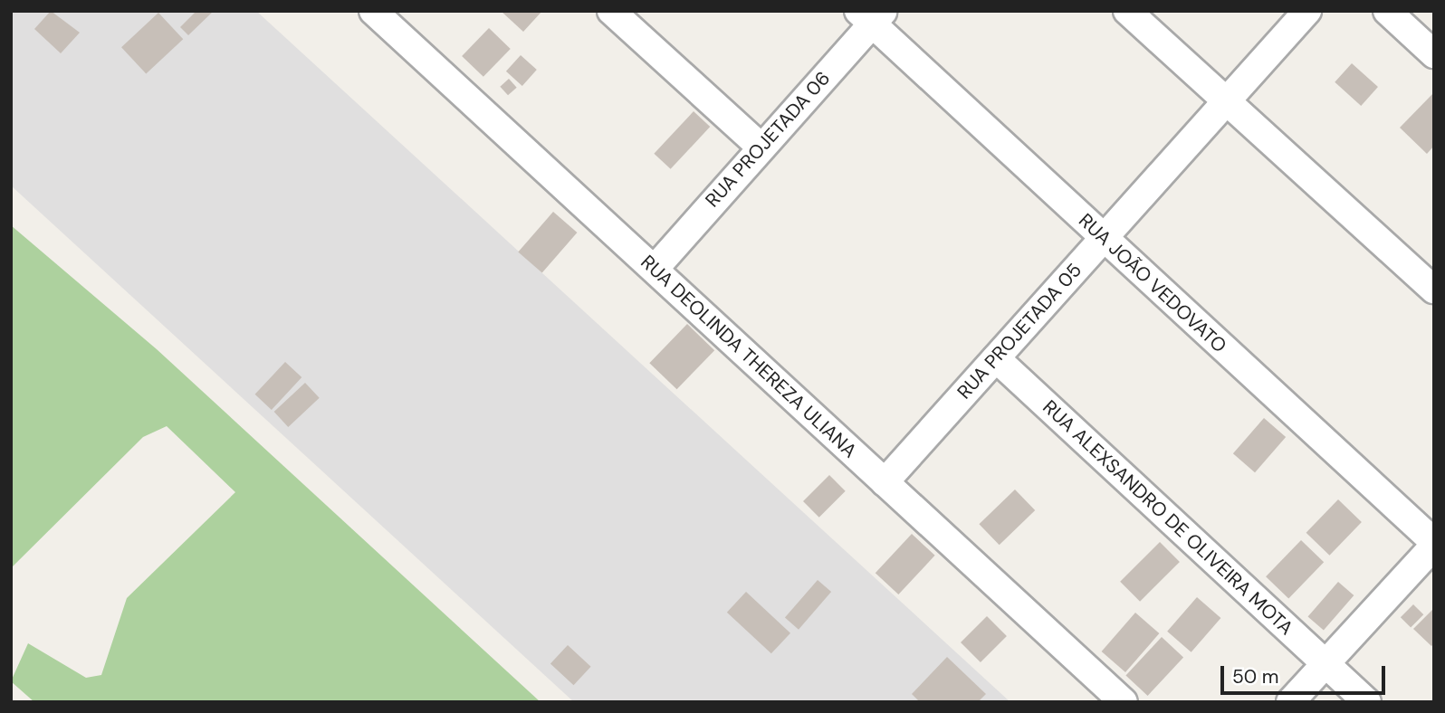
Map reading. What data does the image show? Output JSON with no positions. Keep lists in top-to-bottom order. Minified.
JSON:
{"streets":{"street":["RUA PROJETADA 06","RUA JOÃO VEDOVATO","RUA PROJETADA 05","RUA DEOLINDA THEREZA ULIANA","RUA ALEXSANDRO DE OLIVEIRA MOTA"]},"crossings":[["RUA PROJETADA 06","RUA JOÃO VEDOVATO"],["RUA PROJETADA 06","RUA DEOLINDA THEREZA ULIANA"],["RUA JOÃO VEDOVATO","RUA PROJETADA 05"],["RUA PROJETADA 05","RUA DEOLINDA THEREZA ULIANA"],["RUA PROJETADA 05","RUA ALEXSANDRO DE OLIVEIRA MOTA"]],"scale_bar":"50 m"}
